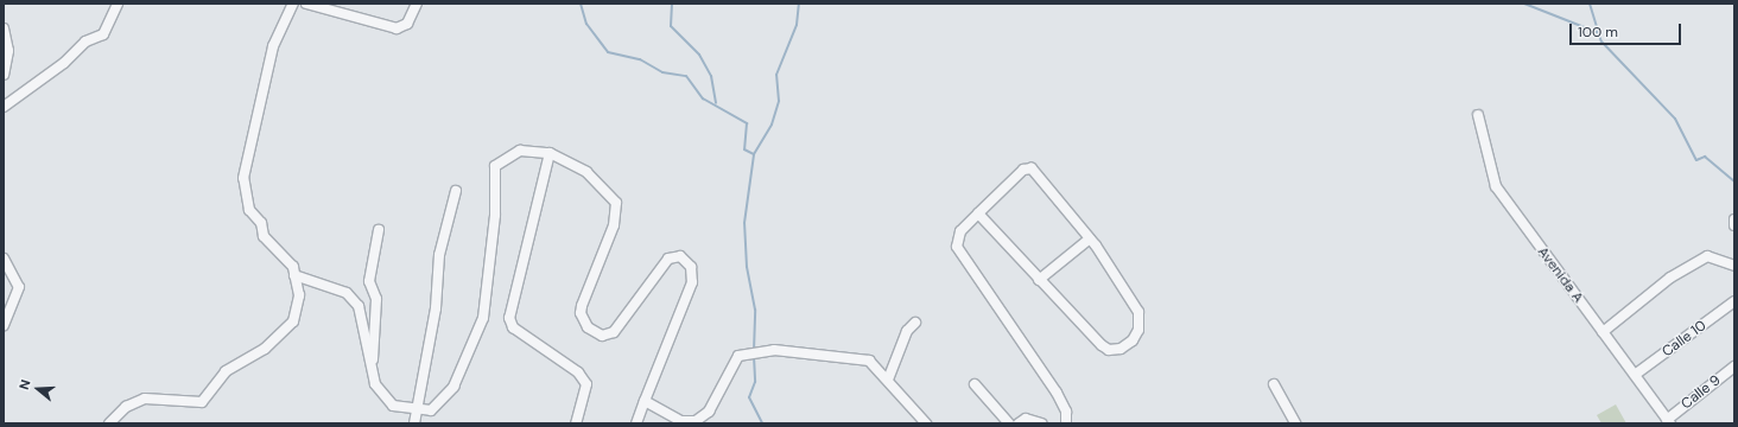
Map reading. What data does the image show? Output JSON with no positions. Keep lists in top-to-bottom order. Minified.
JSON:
{"streets":{"street":["Avenida A","Calle 10","Calle 9"]},"crossings":[["Avenida A","Calle 10"],["Avenida A","Calle 9"]],"scale_bar":"100 m","north":"left"}
